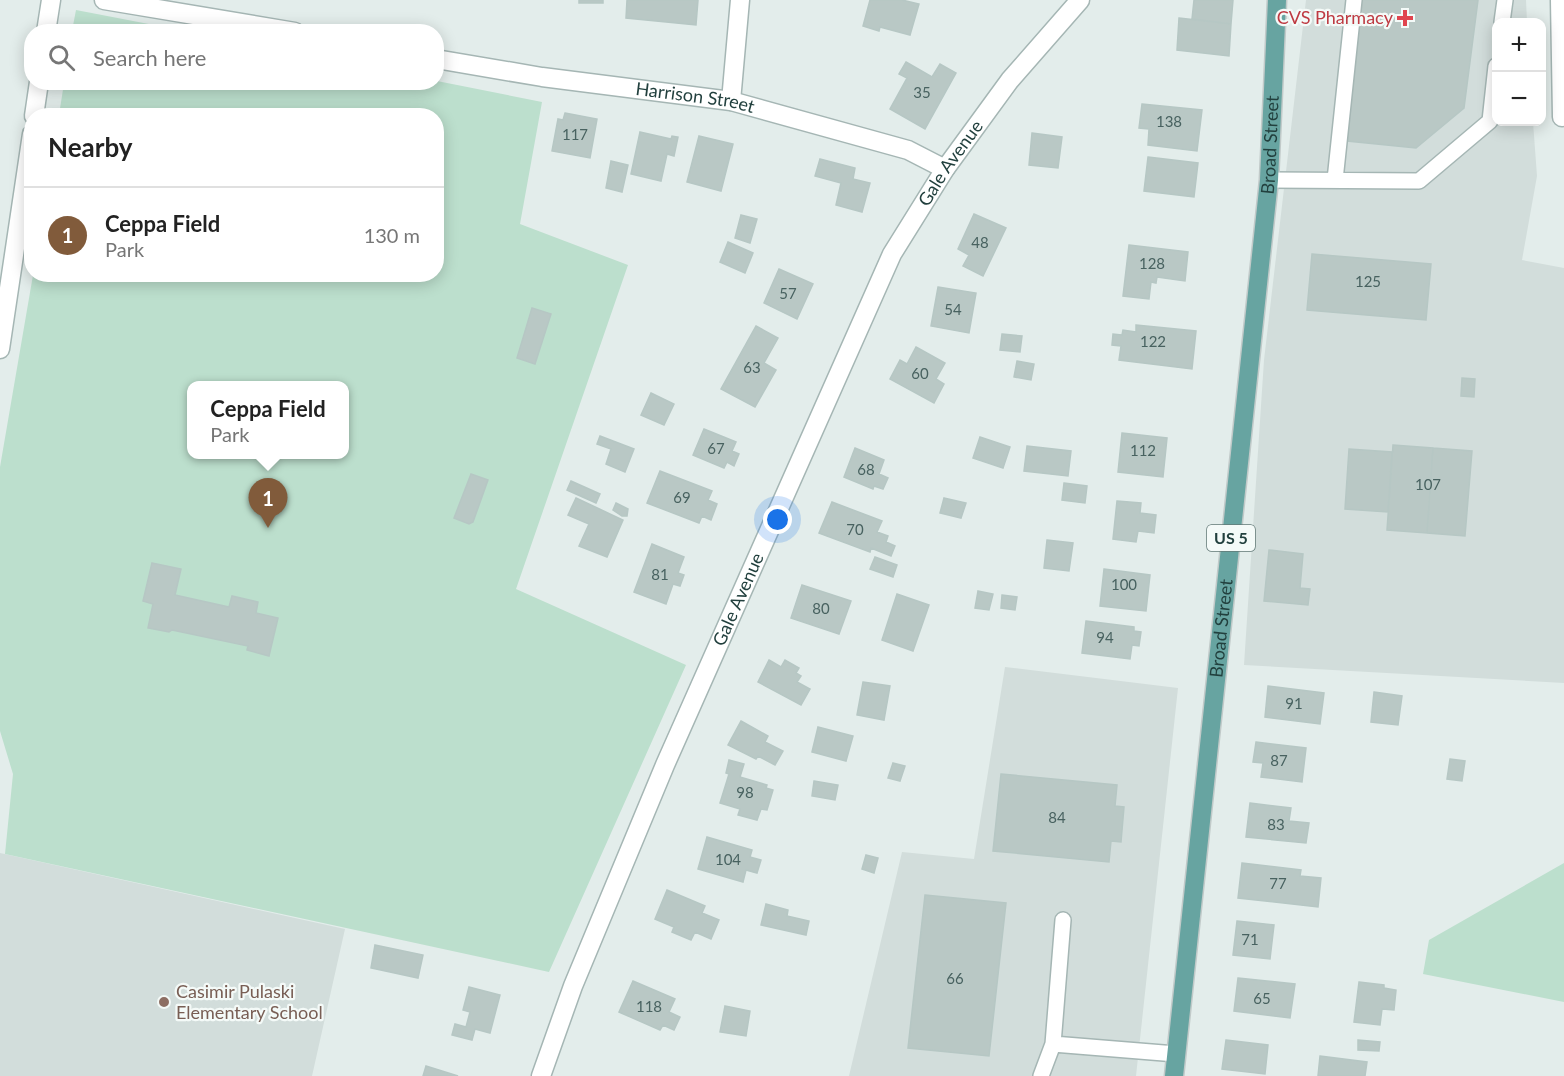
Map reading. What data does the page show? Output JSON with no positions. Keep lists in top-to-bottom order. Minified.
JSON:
{"streets":{"main road":["Broad Street","US 5"],"street":["Harrison Street","Gale Avenue"]},"crossings":[["Harrison Street","Gale Avenue"]],"places":{"health":["CVS Pharmacy"],"other":["Casimir Pulaski Elementary School"]},"house_numbers":["35","138","117","48","128","125","57","54","122","63","60","67","112","68","107","69","70","81","100","80","94","91","87","98","84","83","104","77","71","66","65","118"],"page":{"map_buttons":["+","−"],"search":"Search here","heading":"Nearby","list":[{"mark":"1","name":"Ceppa Field","note":"Park","value":"130 m"}],"popup":["Ceppa Field","Park"],"pins":"1"}}
